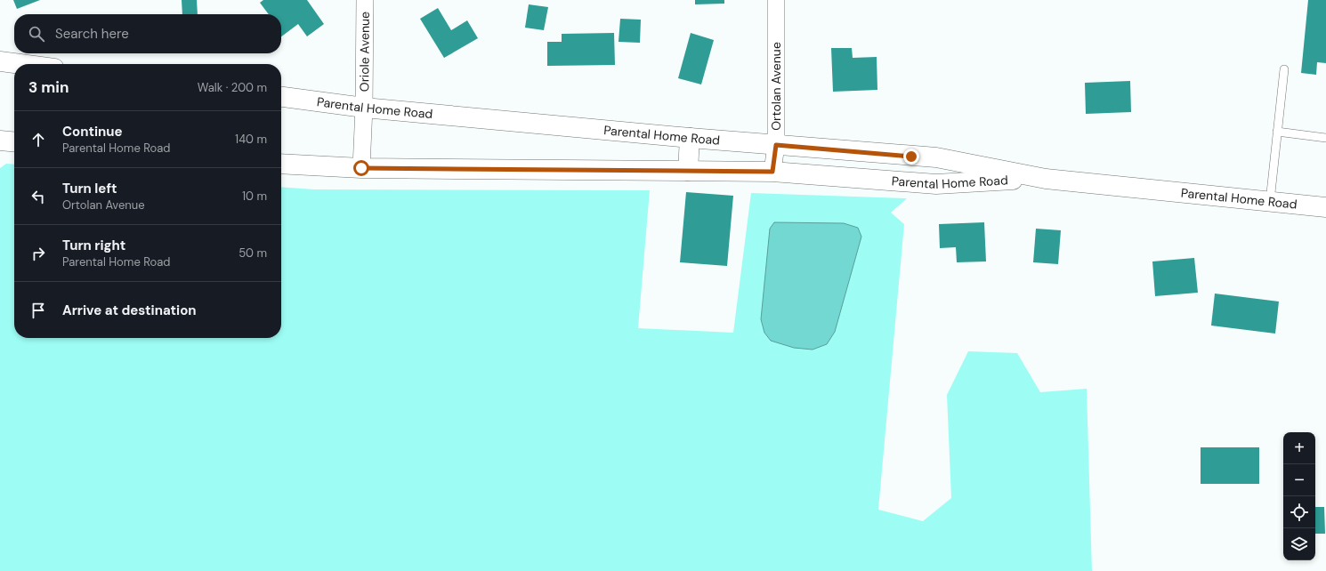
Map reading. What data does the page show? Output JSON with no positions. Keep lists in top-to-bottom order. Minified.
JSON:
{"streets":{"main road":["Parental Home Road"],"street":["Oriole Avenue","Ortolan Avenue"]},"crossings":[["Oriole Avenue","Parental Home Road"],["Ortolan Avenue","Parental Home Road"]],"page":{"search":"Search here","heading":["3 min","Walk · 200 m"],"list":[["Continue","Parental Home Road","140 m"],["Turn left","Ortolan Avenue","10 m"],["Turn right","Parental Home Road","50 m"],"Arrive at destination"],"map_buttons":["+","−"]}}
